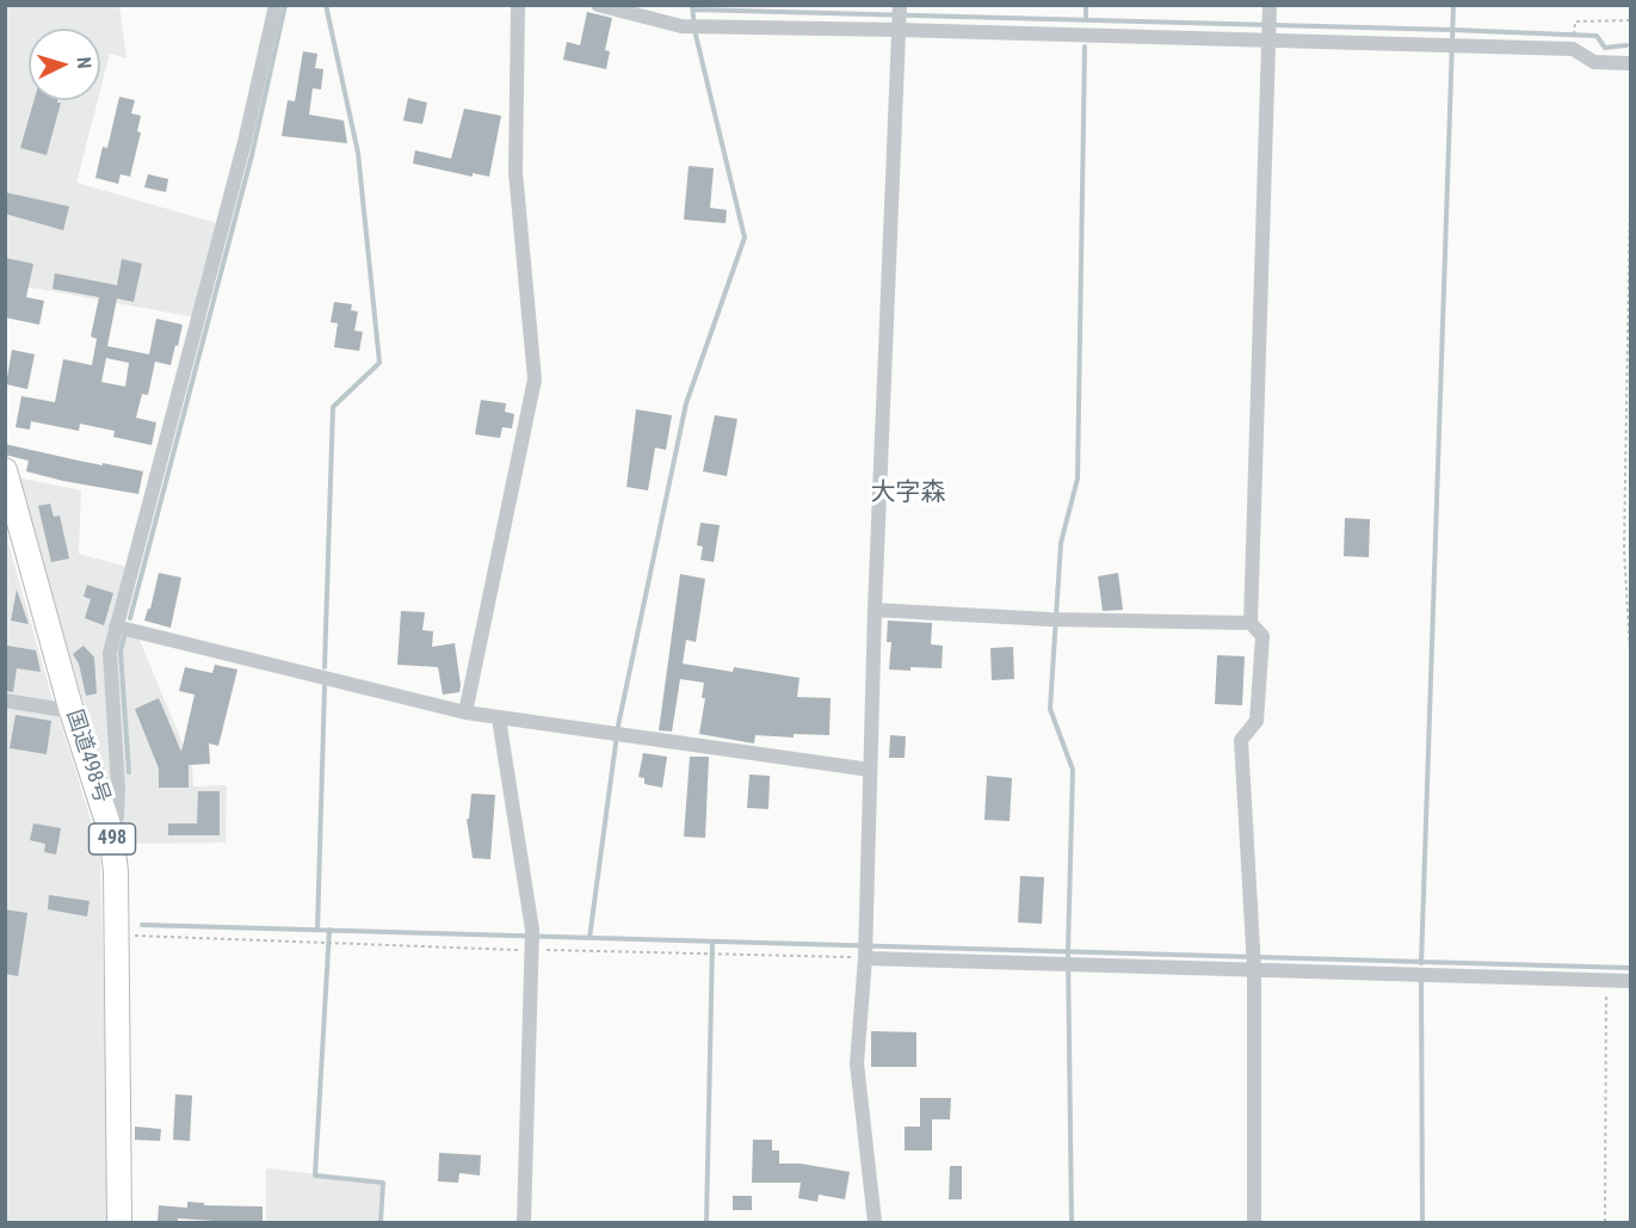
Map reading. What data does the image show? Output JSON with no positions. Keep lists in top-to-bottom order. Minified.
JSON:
{"streets":{"highway":["国道498号","498"]},"districts":["大字森"],"north":"right"}
